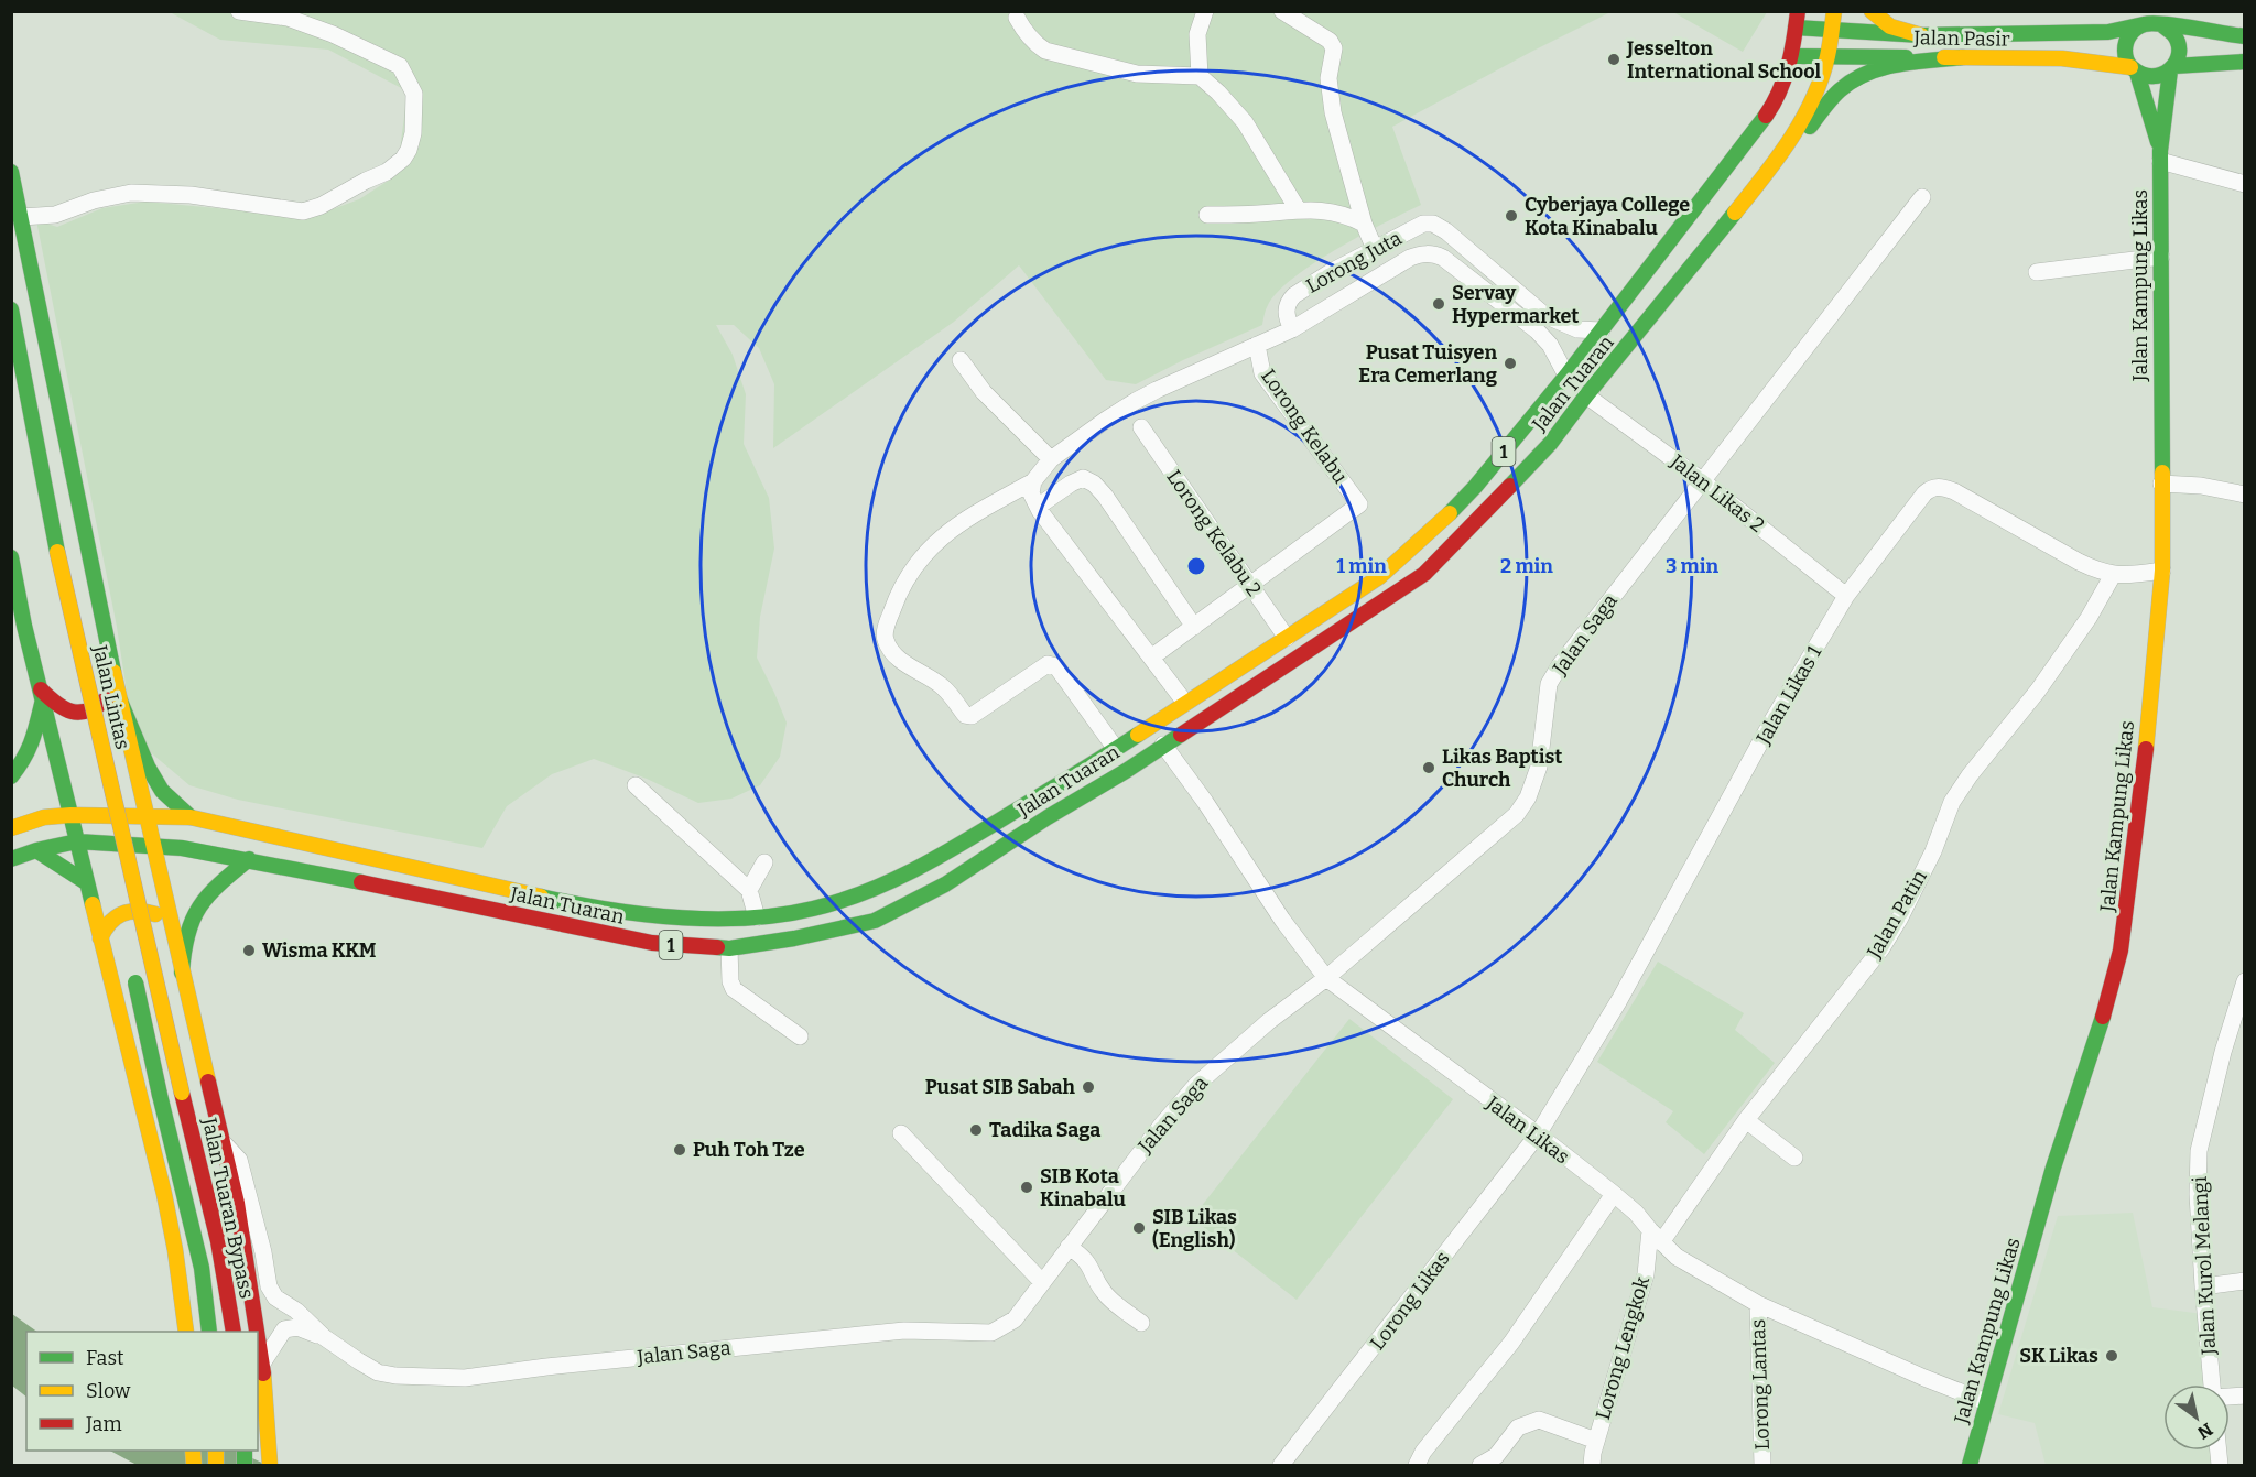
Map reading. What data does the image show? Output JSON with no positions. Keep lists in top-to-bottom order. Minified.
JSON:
{"streets":{"main road":["Jalan Pasir","Jalan Kampung Likas","Jalan Tuaran","1","Jalan Lintas","Jalan Tuaran Bypass"],"street":["Lorong Juta","Lorong Kelabu","Jalan Likas 2","Lorong Kelabu 2","Jalan Saga","Jalan Likas 1","Jalan Patin","Jalan Likas","Jalan Kurol Melangi","Lorong Likas","Lorong Lengkok","Lorong Lantas"]},"crossings":[["Jalan Pasir","Jalan Kampung Likas"],["Jalan Pasir","Jalan Tuaran"],["Lorong Juta","Jalan Tuaran"],["Jalan Kampung Likas","Jalan Likas 1"],["Jalan Kampung Likas","Jalan Likas"],["Jalan Tuaran","Jalan Likas 2"],["Jalan Tuaran","Lorong Kelabu 2"],["Jalan Tuaran","Jalan Likas"],["Lorong Kelabu","Lorong Kelabu 2"],["Jalan Likas 2","Jalan Saga"],["Jalan Likas 2","Jalan Likas 1"],["Jalan Saga","Jalan Likas"],["Jalan Likas 1","Jalan Patin"],["Jalan Likas 1","Jalan Likas"],["Jalan Likas 1","Lorong Likas"],["Jalan Lintas","Jalan Tuaran Bypass"],["Jalan Patin","Jalan Likas"],["Jalan Patin","Lorong Lengkok"],["Jalan Likas","Lorong Likas"],["Jalan Likas","Lorong Lengkok"],["Jalan Likas","Lorong Lantas"]],"places":["Jesselton International School","Cyberjaya College Kota Kinabalu","Servay Hypermarket","Pusat Tuisyen Era Cemerlang","Likas Baptist Church","Wisma KKM","Pusat SIB Sabah","Tadika Saga","Puh Toh Tze","SIB Kota Kinabalu","SIB Likas (English)","SK Likas"],"legend":["Fast","Slow","Jam"],"north":"bottom right","rings":["1 min","2 min","3 min"]}
